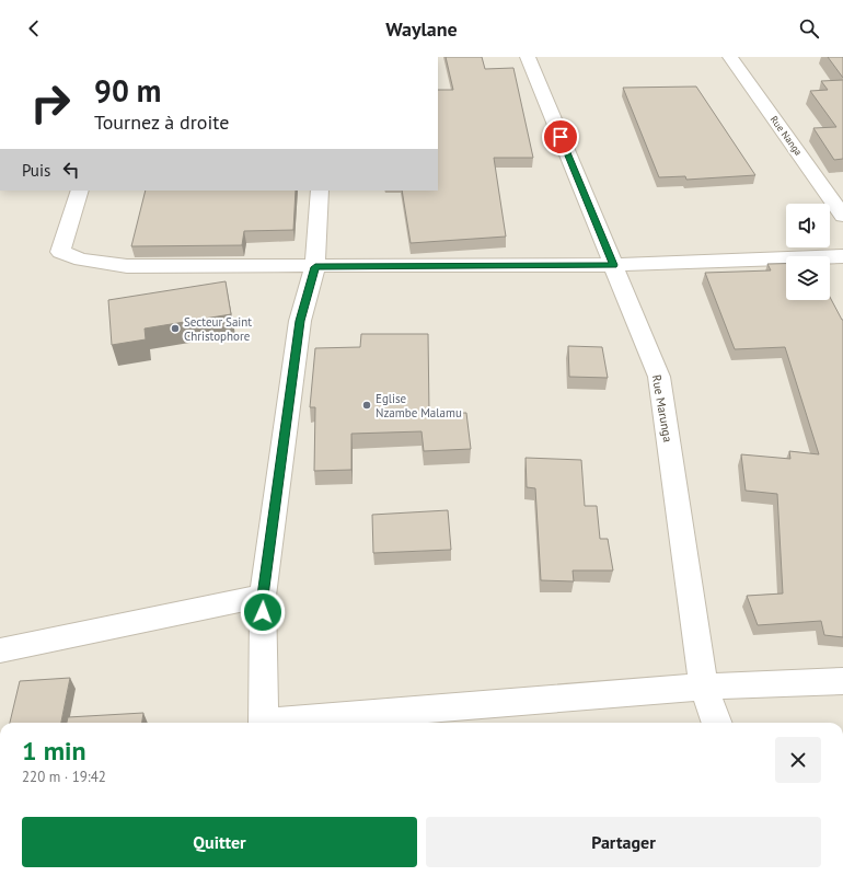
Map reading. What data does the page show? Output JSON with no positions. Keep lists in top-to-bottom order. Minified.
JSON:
{"streets":{"street":["Rue Nanga","Rue Marunga"]},"places":["Secteur Saint Christophore","Eglise Nzambe Malamu"],"page":{"header":"Waylane","turn":["90 m","Tournez à droite"],"then":"Puis","heading":["1 min","220 m · 19:42"],"buttons":["Quitter","Partager"]}}
